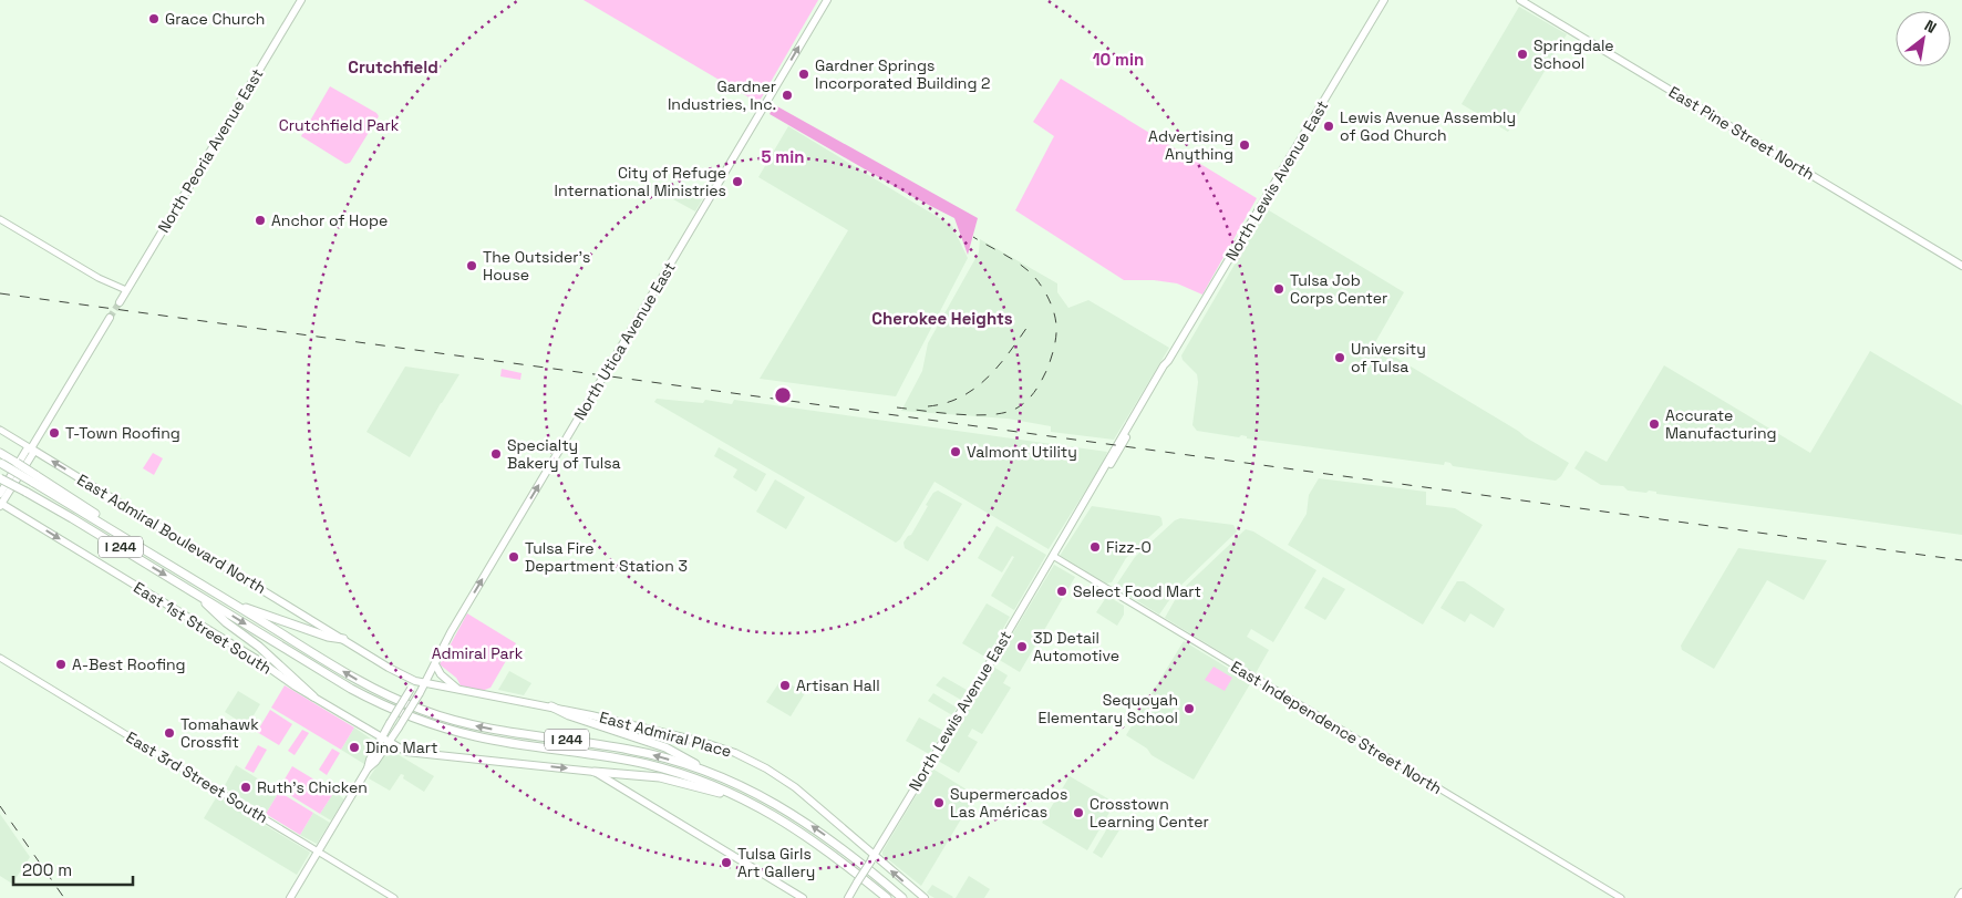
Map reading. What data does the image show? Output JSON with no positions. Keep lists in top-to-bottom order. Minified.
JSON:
{"streets":{"highway":["I 244"],"main road":["East Pine Street North","North Peoria Avenue East","North Lewis Avenue East","North Utica Avenue East","East Admiral Boulevard North","East 1st Street South","East Admiral Place"],"street":["East Independence Street North","East 3rd Street South"]},"crossings":[["North Lewis Avenue East","East Independence Street North"],["North Lewis Avenue East","East Admiral Place"],["North Utica Avenue East","East 1st Street South"],["North Utica Avenue East","East Admiral Place"],["East Admiral Boulevard North","East Admiral Place"]],"one_way":["North Utica Avenue East","East Admiral Boulevard North","East 1st Street South"],"districts":["Crutchfield","Cherokee Heights"],"parks":["Crutchfield Park","Admiral Park"],"places":["Grace Church","Springdale School","Gardner Springs Incorporated Building 2","Gardner Industries, Inc.","Lewis Avenue Assembly of God Church","Advertising Anything","City of Refuge International Ministries","Anchor of Hope","The Outsider's House","Tulsa Job Corps Center","University of Tulsa","Accurate Manufacturing","T-Town Roofing","Valmont Utility","Specialty Bakery of Tulsa","Fizz-O","Tulsa Fire Department Station 3","Select Food Mart","3D Detail Automotive","A-Best Roofing","Artisan Hall","Sequoyah Elementary School","Tomahawk Crossfit","Dino Mart","Ruth's Chicken","Supermercados Las Américas","Crosstown Learning Center","Tulsa Girls Art Gallery"],"scale_bar":"200 m","north":"top right","rings":["10 min","5 min"]}
